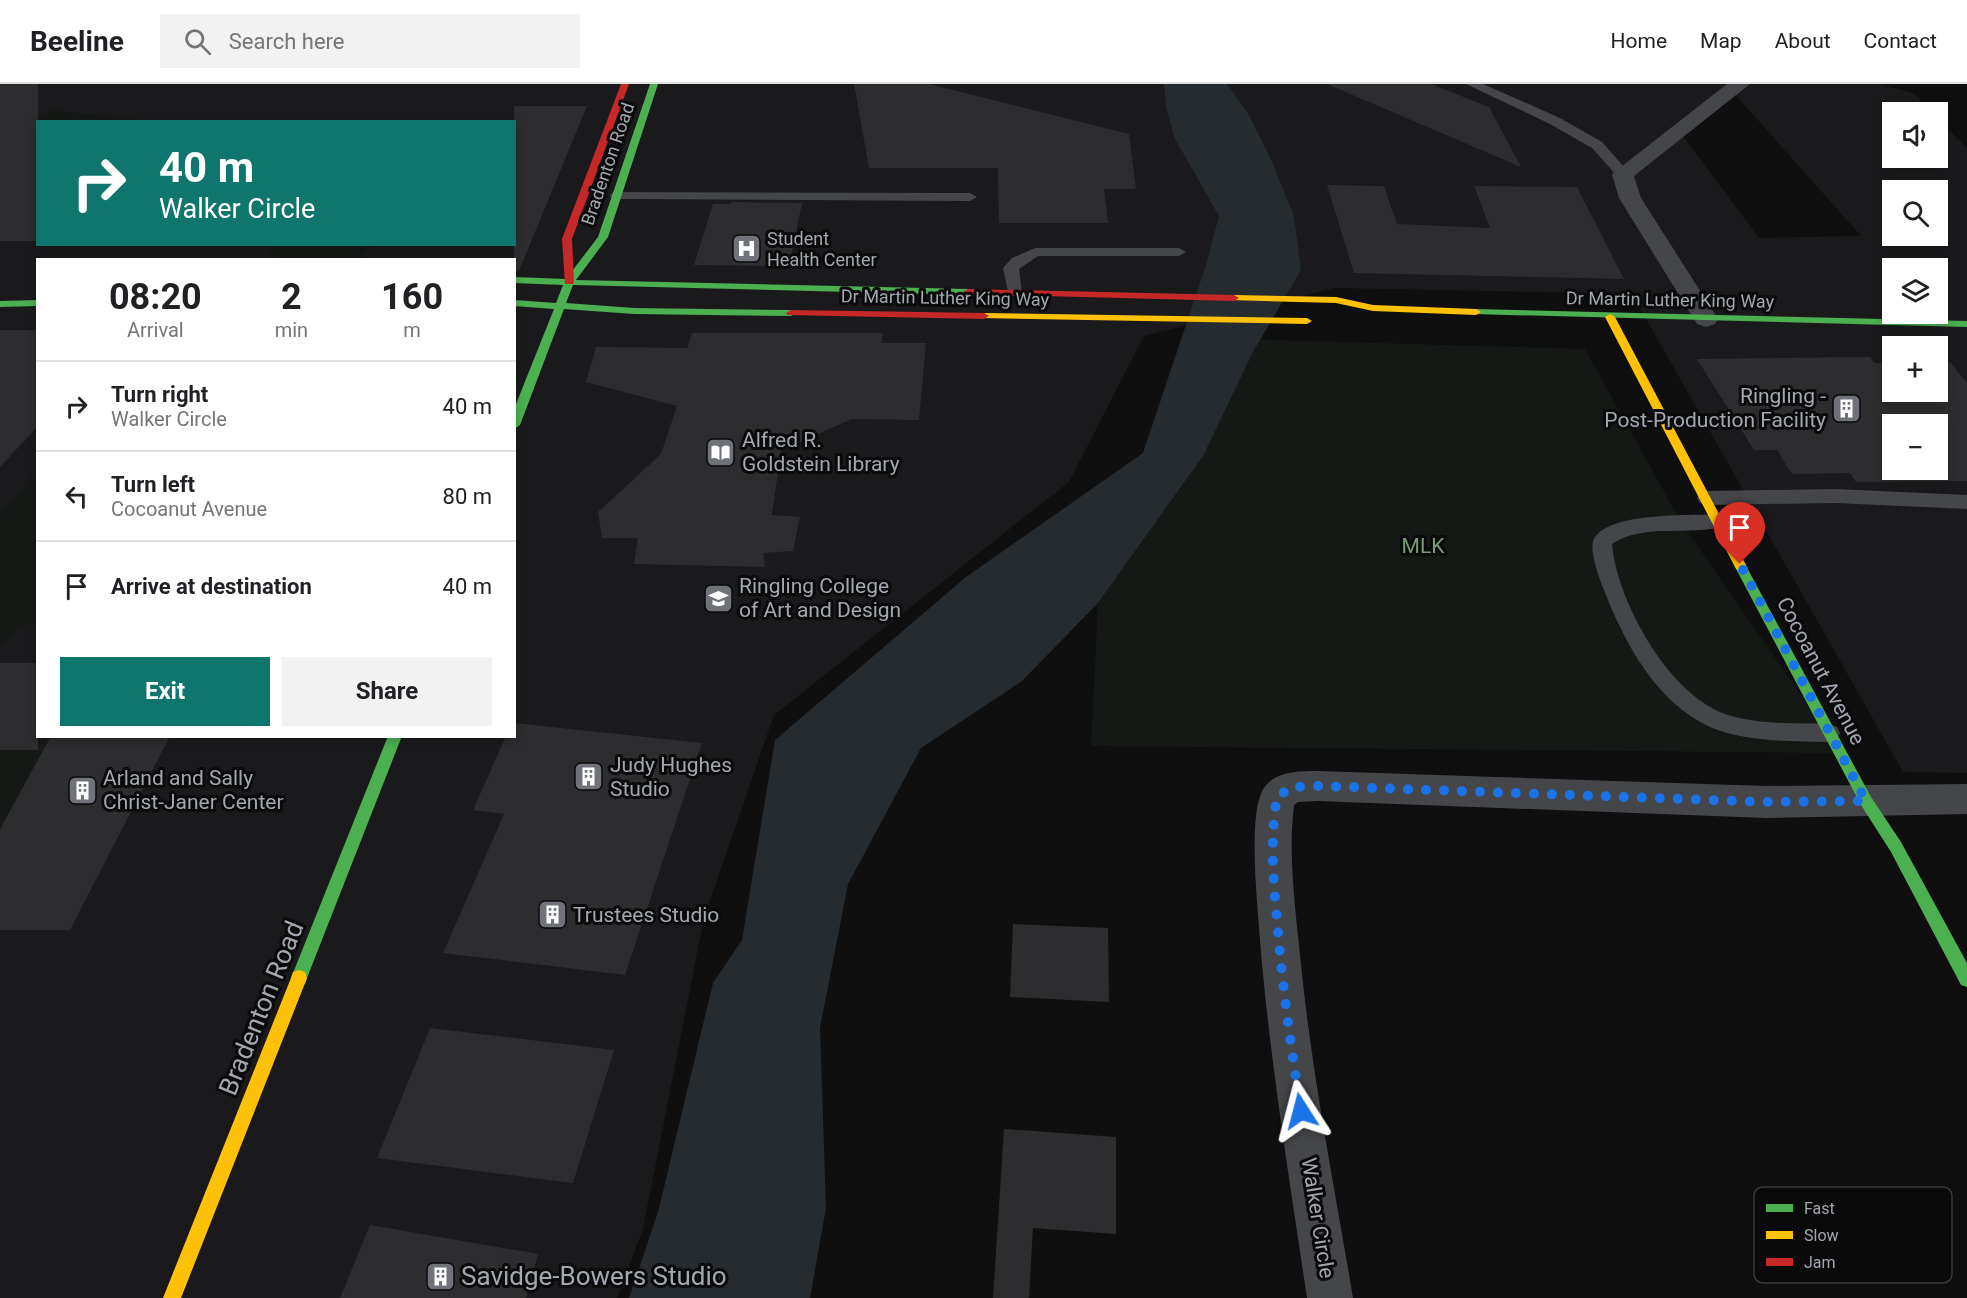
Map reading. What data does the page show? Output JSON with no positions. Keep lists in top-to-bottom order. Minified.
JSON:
{"streets":{"street":["Bradenton Road","Dr Martin Luther King Way","Cocoanut Avenue","Walker Circle"]},"crossings":[["Bradenton Road","Dr Martin Luther King Way"],["Dr Martin Luther King Way","Cocoanut Avenue"],["Cocoanut Avenue","Walker Circle"]],"parks":["MLK"],"places":{"hospital":["Student Health Center"],"building":["Ringling - Post-Production Facility","Judy Hughes Studio","Arland and Sally Christ-Janer Center","Trustees Studio","Savidge-Bowers Studio"],"library":["Alfred R. Goldstein Library"],"school or university":["Ringling College of Art and Design"]},"legend":["Fast","Slow","Jam"],"page":{"header":"Beeline","search":"Search here","nav":["Home","Map","About","Contact"],"map_buttons":["+","−"],"turn":["40 m","Walker Circle"],"eta":["08:20","Arrival","2","min","160","m"],"list":[{"name":"Turn right","note":"Walker Circle","value":"40 m"},{"name":"Turn left","note":"Cocoanut Avenue","value":"80 m"},{"name":"Arrive at destination","value":"40 m"}],"buttons":["Exit","Share"]}}
